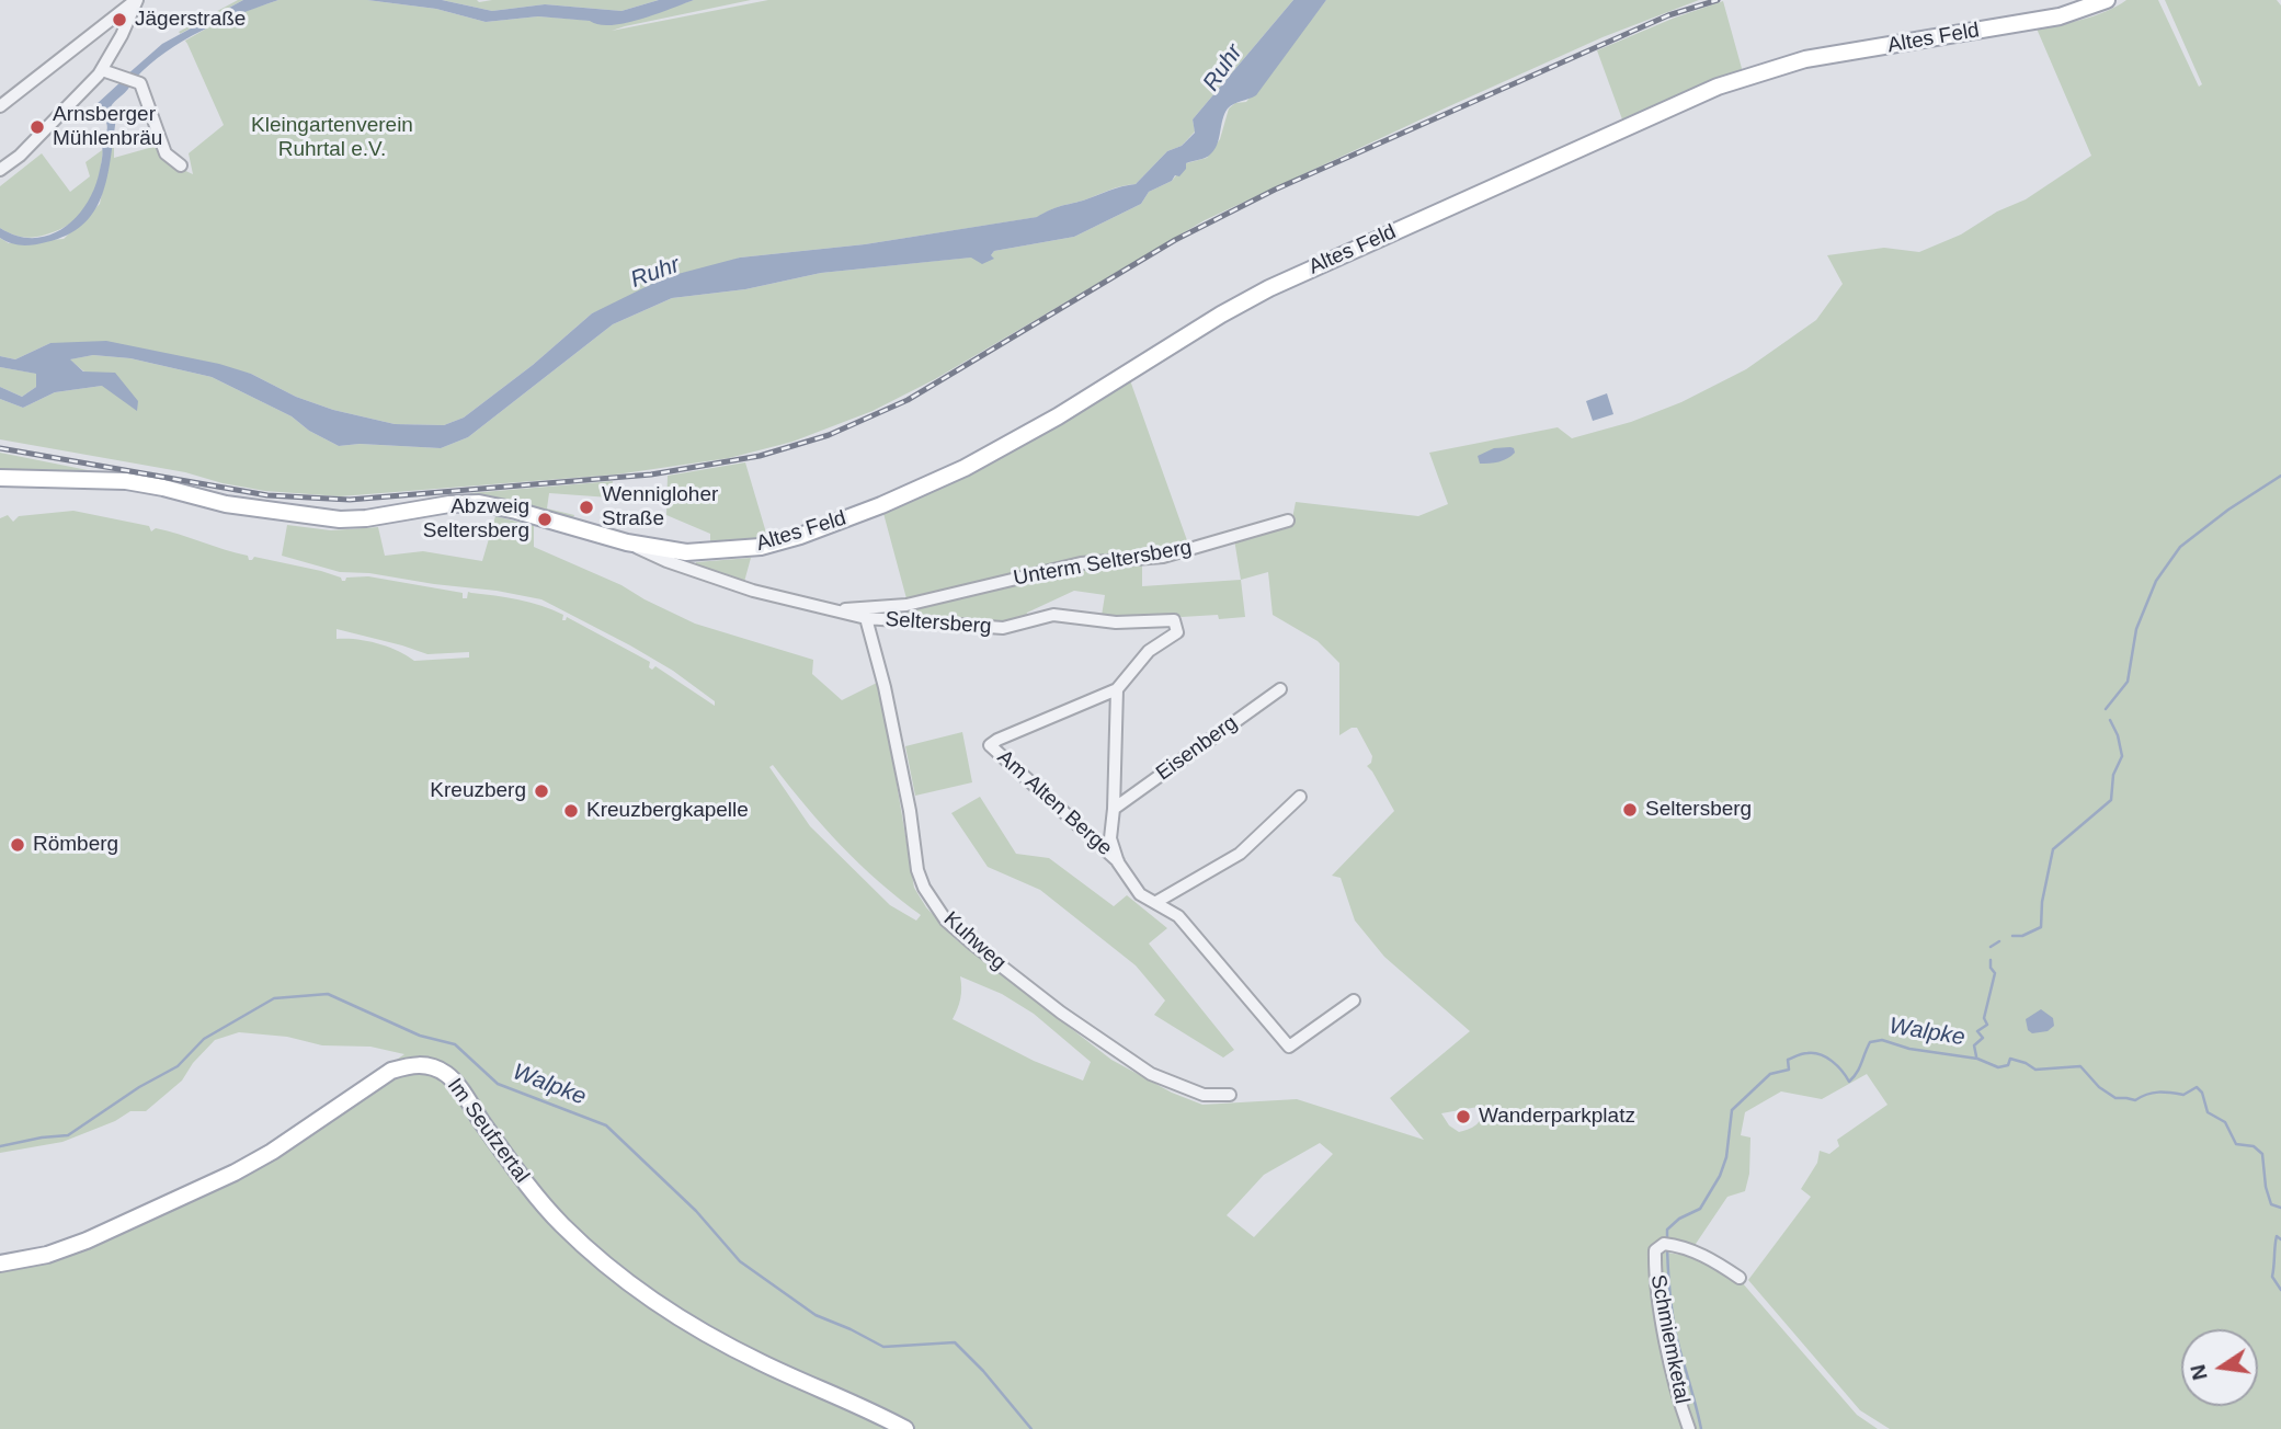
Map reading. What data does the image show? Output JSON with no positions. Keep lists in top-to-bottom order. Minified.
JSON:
{"streets":{"main road":["Altes Feld","Im Seufzertal"],"street":["Unterm Seltersberg","Seltersberg","Eisenberg","Am Alten Berge","Kuhweg","Schmiemketal"]},"crossings":[["Seltersberg","Am Alten Berge"],["Seltersberg","Kuhweg"]],"water":["Ruhr","Walpke"],"parks":["Kleingartenverein Ruhrtal e.V."],"places":["Jägerstraße","Arnsberger Mühlenbräu","Wennigloher Straße","Abzweig Seltersberg","Kreuzberg","Seltersberg","Kreuzbergkapelle","Römberg","Wanderparkplatz"],"north":"left"}
